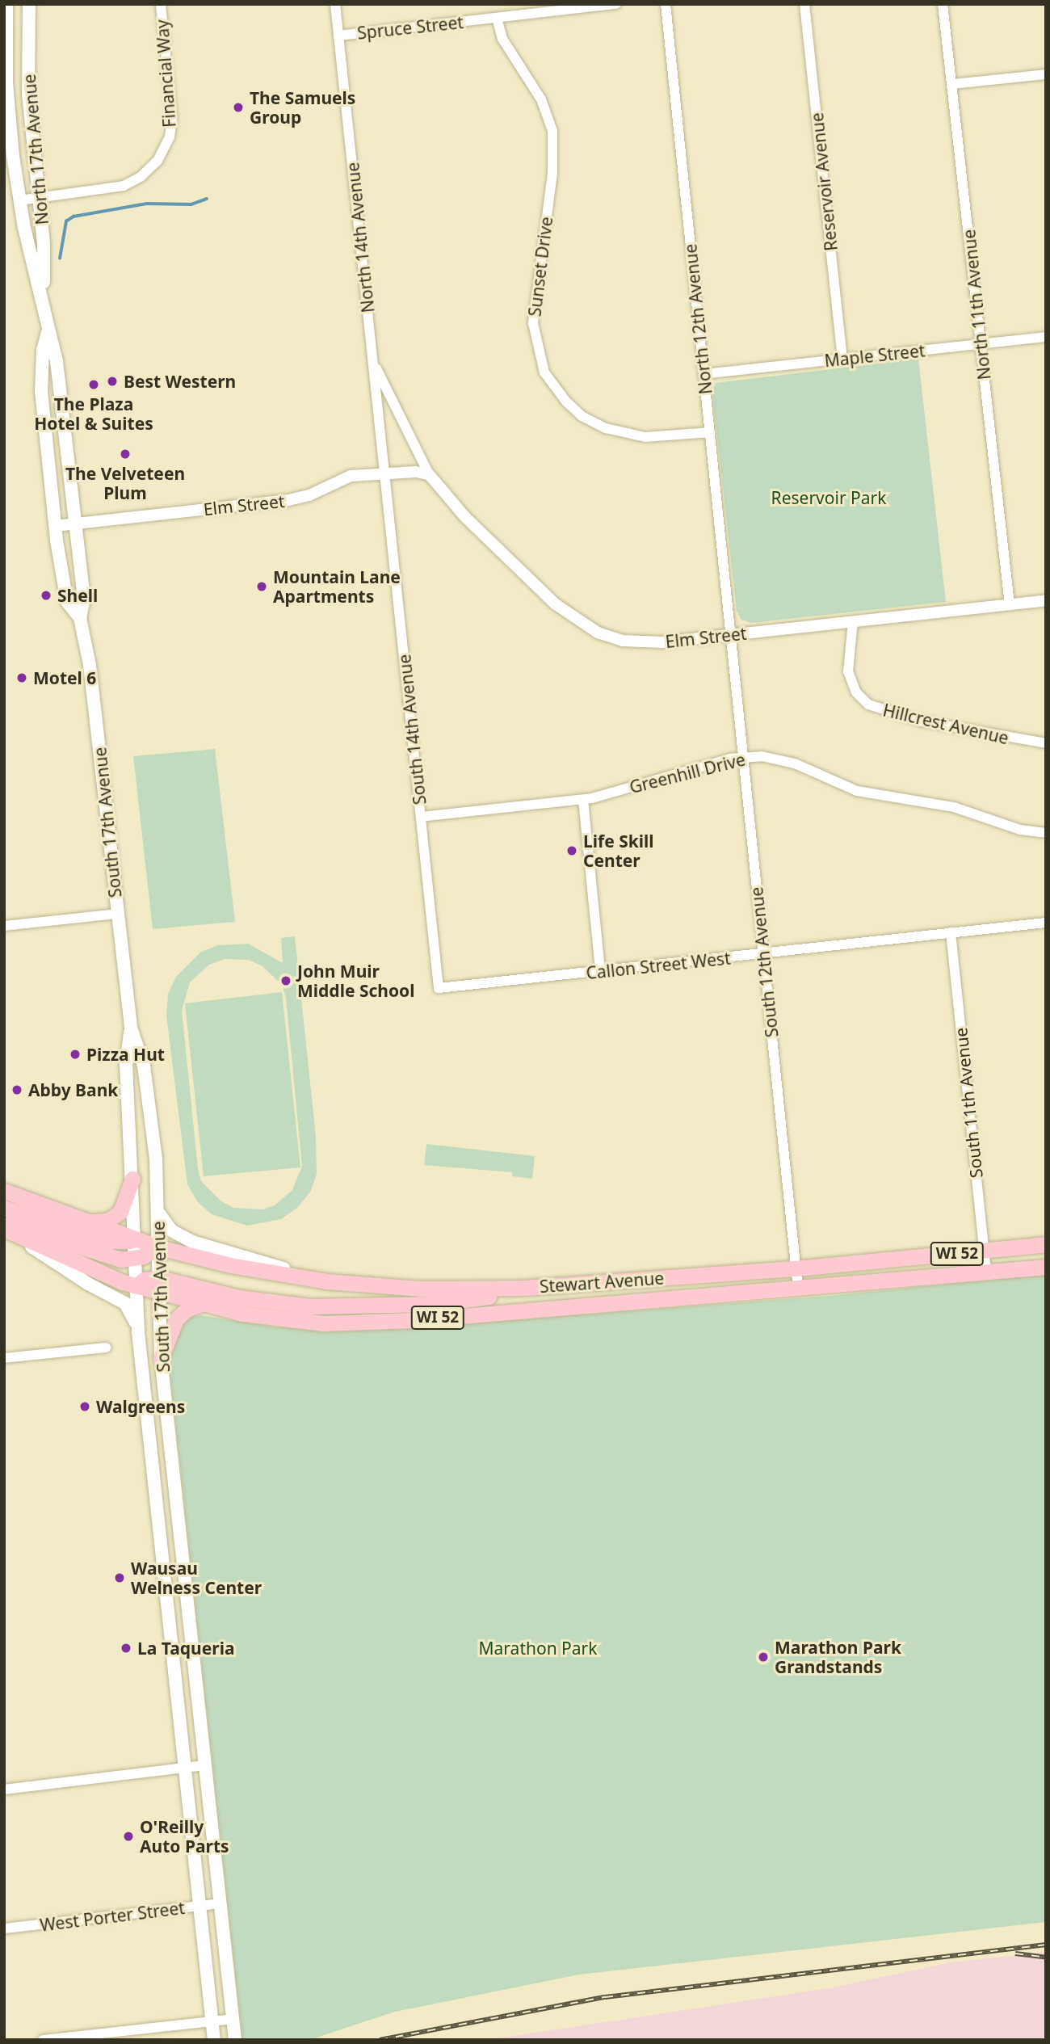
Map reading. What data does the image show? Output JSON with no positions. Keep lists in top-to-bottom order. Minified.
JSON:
{"streets":{"main road":["North 17th Avenue","South 17th Avenue","WI 52","Stewart Avenue"],"street":["Spruce Street","Financial Way","Reservoir Avenue","North 14th Avenue","Sunset Drive","North 11th Avenue","North 12th Avenue","Maple Street","Elm Street","Hillcrest Avenue","South 14th Avenue","Greenhill Drive","South 12th Avenue","Callon Street West","South 11th Avenue","West Porter Street"]},"crossings":[["Spruce Street","North 14th Avenue"],["Spruce Street","Sunset Drive"],["Financial Way","North 17th Avenue"],["North 17th Avenue","Elm Street"],["North 17th Avenue","South 17th Avenue"],["Reservoir Avenue","Maple Street"],["North 14th Avenue","Elm Street"],["North 14th Avenue","South 14th Avenue"],["Sunset Drive","North 12th Avenue"],["North 11th Avenue","Maple Street"],["North 11th Avenue","Elm Street"],["North 12th Avenue","Maple Street"],["North 12th Avenue","Elm Street"],["North 12th Avenue","South 12th Avenue"],["Elm Street","Hillcrest Avenue"],["Elm Street","South 14th Avenue"],["Elm Street","South 17th Avenue"],["Elm Street","South 12th Avenue"],["South 14th Avenue","Greenhill Drive"],["South 14th Avenue","Callon Street West"],["Greenhill Drive","South 12th Avenue"],["South 17th Avenue","WI 52"],["South 17th Avenue","Stewart Avenue"],["South 17th Avenue","West Porter Street"],["South 12th Avenue","Callon Street West"],["South 12th Avenue","Stewart Avenue"],["Callon Street West","South 11th Avenue"],["South 11th Avenue","Stewart Avenue"],["WI 52","Stewart Avenue"]],"parks":["Reservoir Park","Marathon Park"],"places":["The Samuels Group","Best Western","The Plaza Hotel & Suites","The Velveteen Plum","Mountain Lane Apartments","Shell","Motel 6","Life Skill Center","John Muir Middle School","Pizza Hut","Abby Bank","Walgreens","Wausau Welness Center","La Taqueria","Marathon Park Grandstands","O'Reilly Auto Parts"]}
